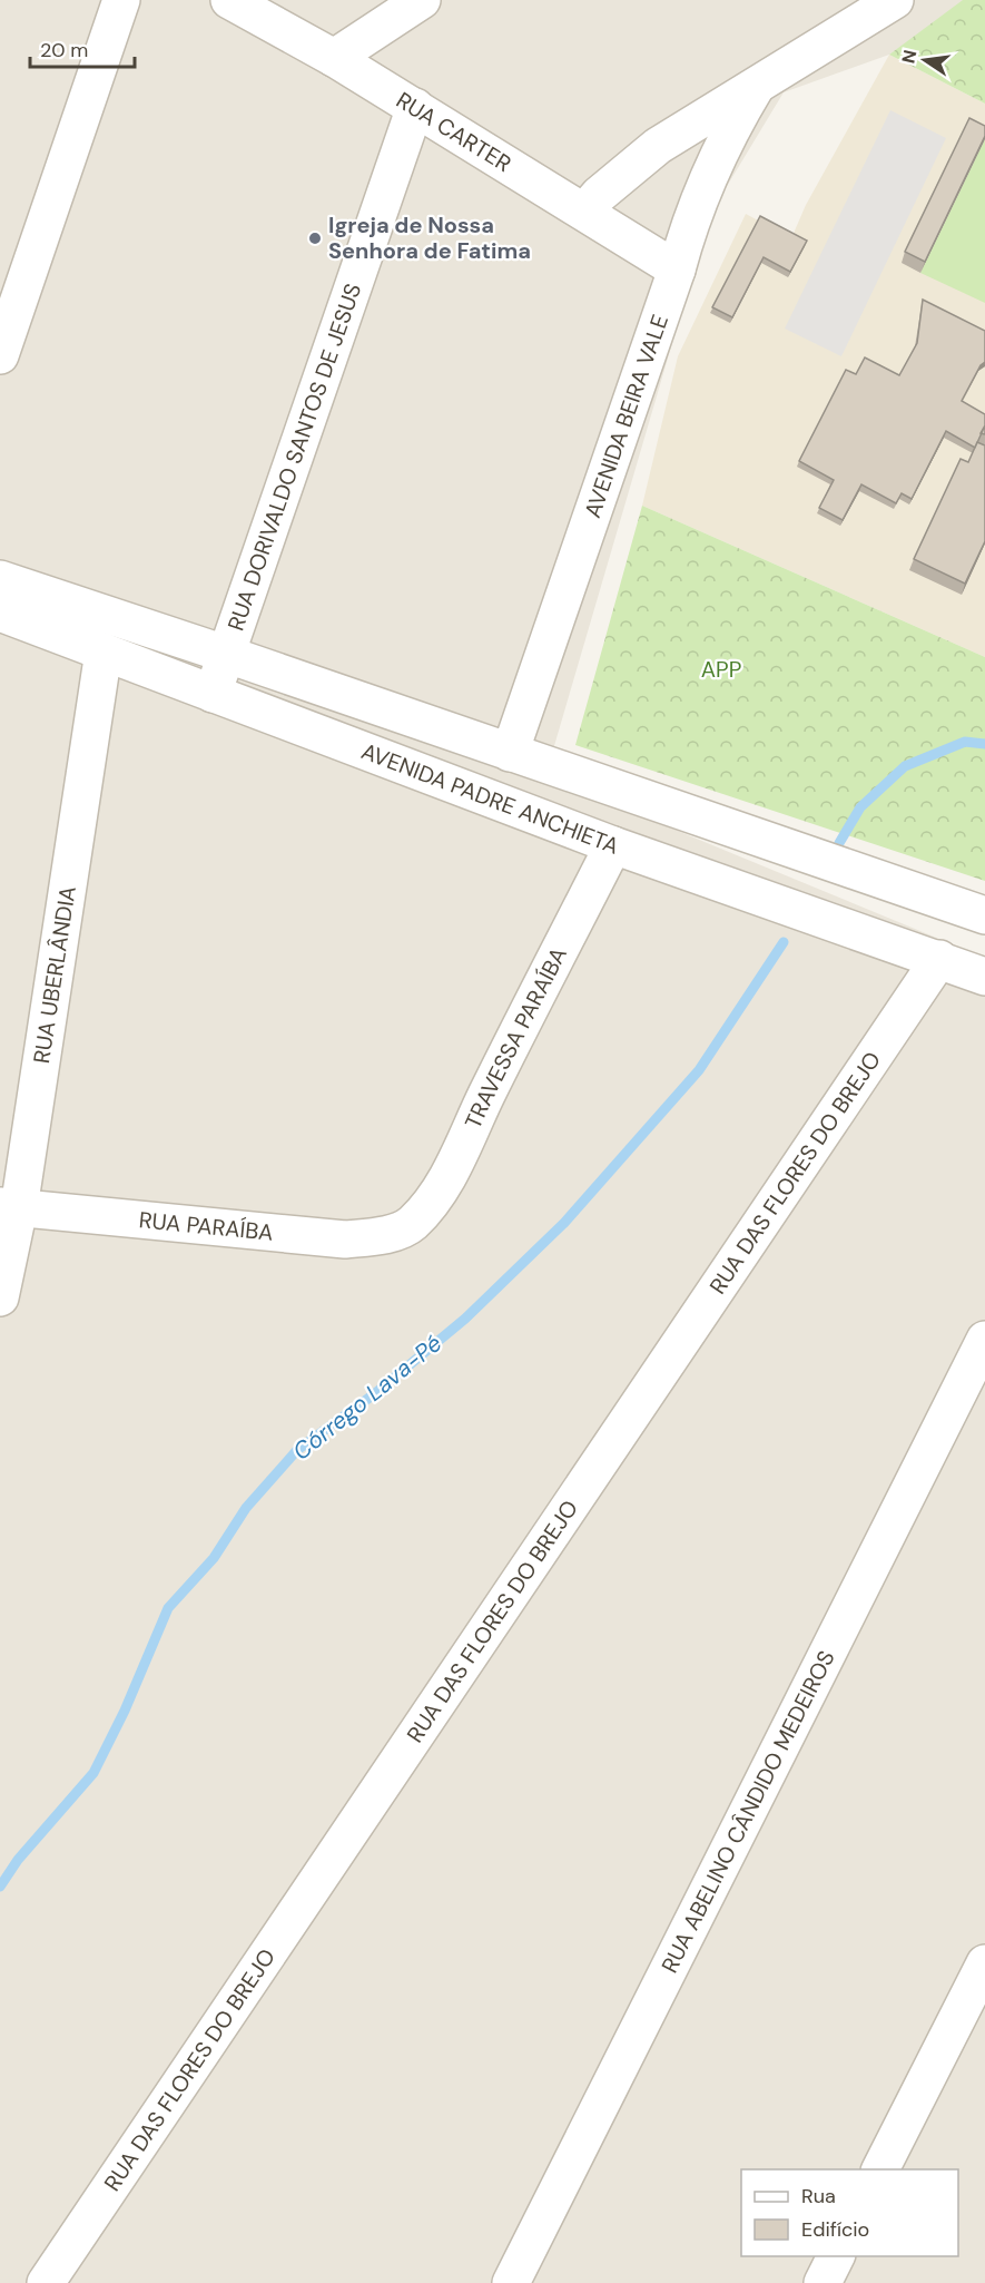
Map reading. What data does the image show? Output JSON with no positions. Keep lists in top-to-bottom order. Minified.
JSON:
{"streets":{"street":["RUA CARTER","AVENIDA BEIRA VALE","RUA DORIVALDO SANTOS DE JESUS","AVENIDA PADRE ANCHIETA","RUA UBERLÂNDIA","TRAVESSA PARAÍBA","RUA DAS FLORES DO BREJO","RUA PARAÍBA","RUA ABELINO CÂNDIDO MEDEIROS"]},"crossings":[["RUA CARTER","AVENIDA BEIRA VALE"],["RUA CARTER","RUA DORIVALDO SANTOS DE JESUS"],["AVENIDA BEIRA VALE","AVENIDA PADRE ANCHIETA"],["RUA DORIVALDO SANTOS DE JESUS","AVENIDA PADRE ANCHIETA"],["AVENIDA PADRE ANCHIETA","RUA UBERLÂNDIA"],["AVENIDA PADRE ANCHIETA","TRAVESSA PARAÍBA"],["AVENIDA PADRE ANCHIETA","RUA DAS FLORES DO BREJO"],["RUA UBERLÂNDIA","RUA PARAÍBA"],["TRAVESSA PARAÍBA","RUA PARAÍBA"]],"water":["Córrego Lava-Pé"],"parks":["APP"],"places":["Igreja de Nossa Senhora de Fatima"],"legend":["Rua","Edifício"],"scale_bar":"20 m","north":"left"}
